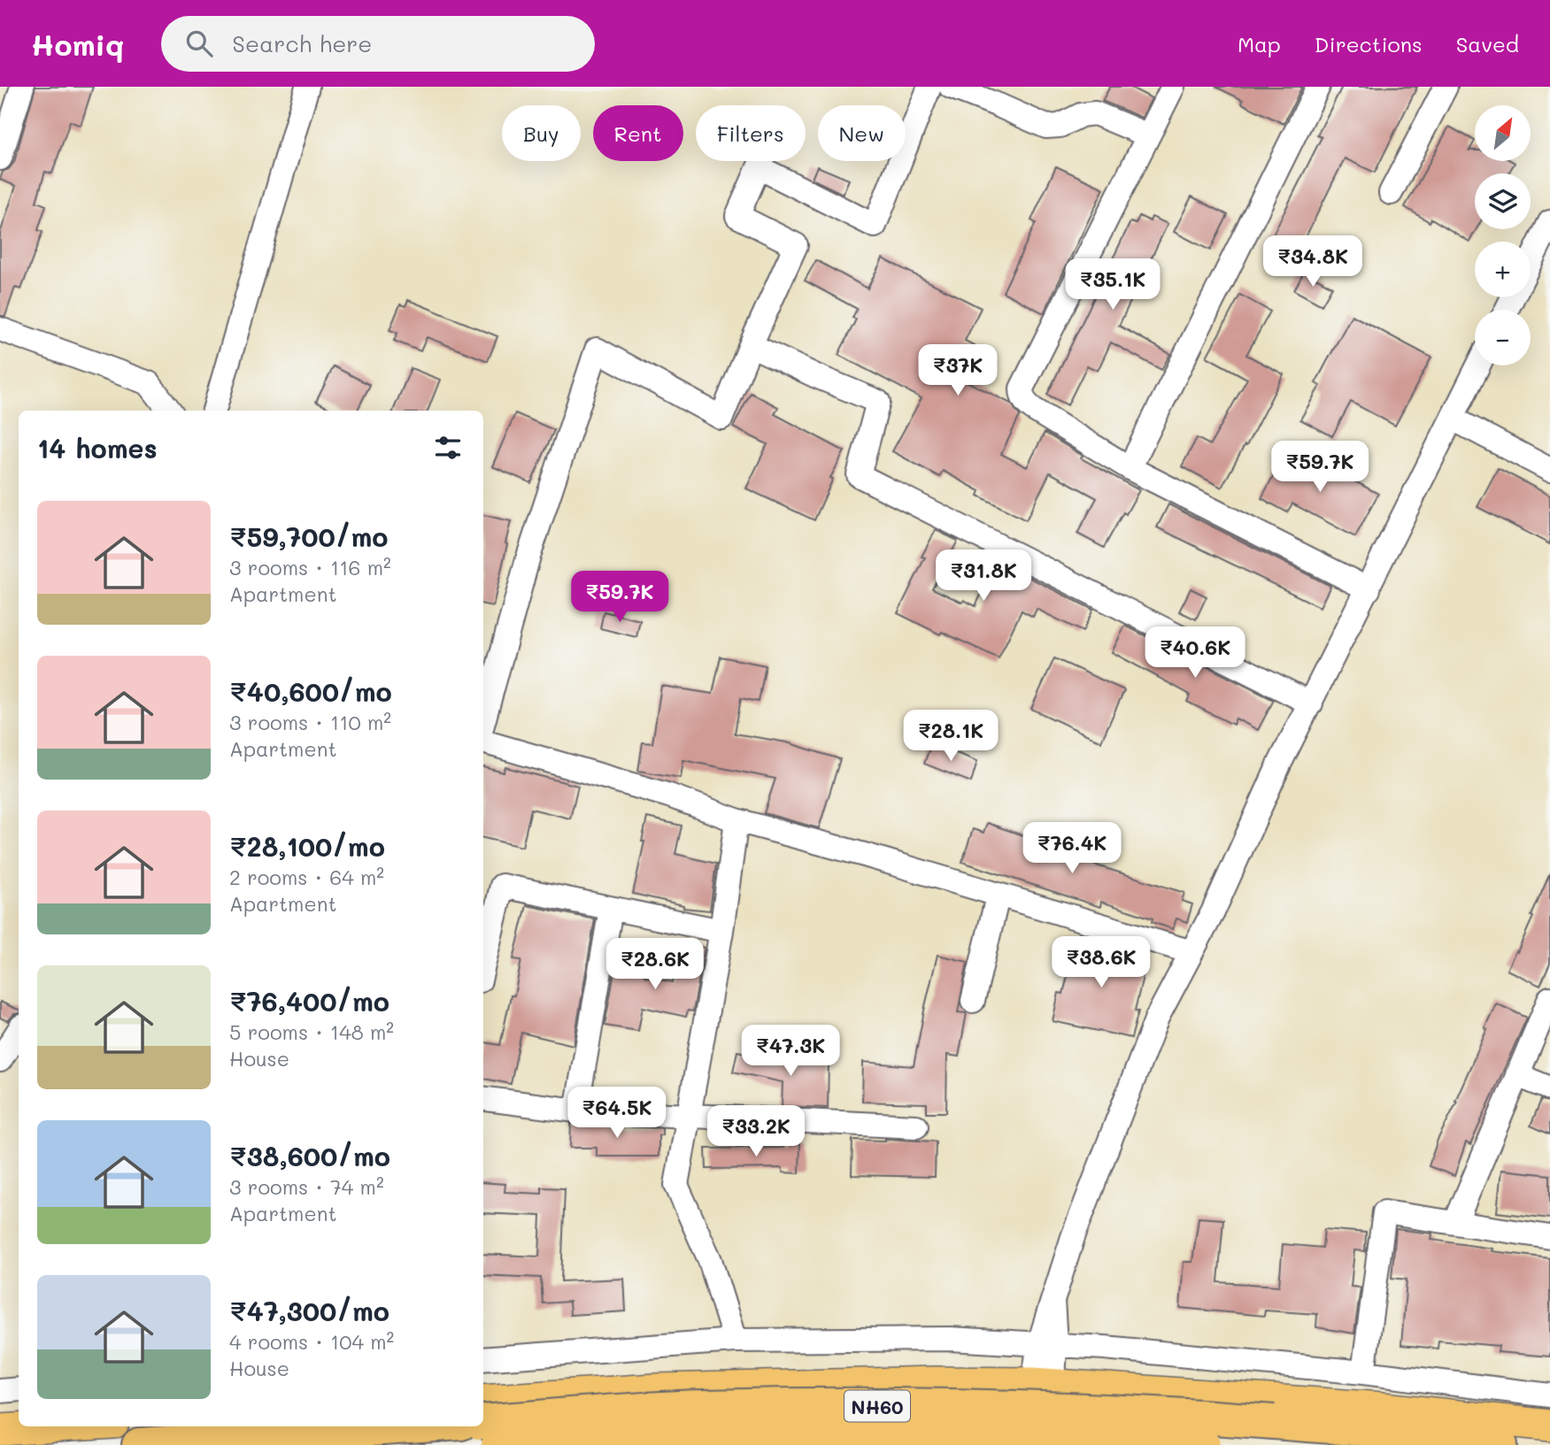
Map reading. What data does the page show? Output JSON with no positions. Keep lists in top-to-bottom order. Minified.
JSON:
{"streets":{"highway":["NH60"]},"north":"top right","page":{"header":"Homiq","search":"Search here","nav":["Map","Directions","Saved"],"map_buttons":["+","−"],"chip":["Buy","Rent","Filters","New"],"price":["₹34.8K","₹35.1K","₹37K","₹59.7K","₹31.8K","₹59.7K","₹40.6K","₹28.1K","₹76.4K","₹38.6K","₹28.6K","₹47.3K","₹64.5K","₹33.2K"],"heading":"14 homes","list":[{"name":"₹59,700/mo","note":"3 rooms · 116 m² · Apartment"},{"name":"₹40,600/mo","note":"3 rooms · 110 m² · Apartment"},{"name":"₹28,100/mo","note":"2 rooms · 64 m² · Apartment"},{"name":"₹76,400/mo","note":"5 rooms · 148 m² · House"},{"name":"₹38,600/mo","note":"3 rooms · 74 m² · Apartment"},{"name":"₹47,300/mo","note":"4 rooms · 104 m² · House"}]}}
